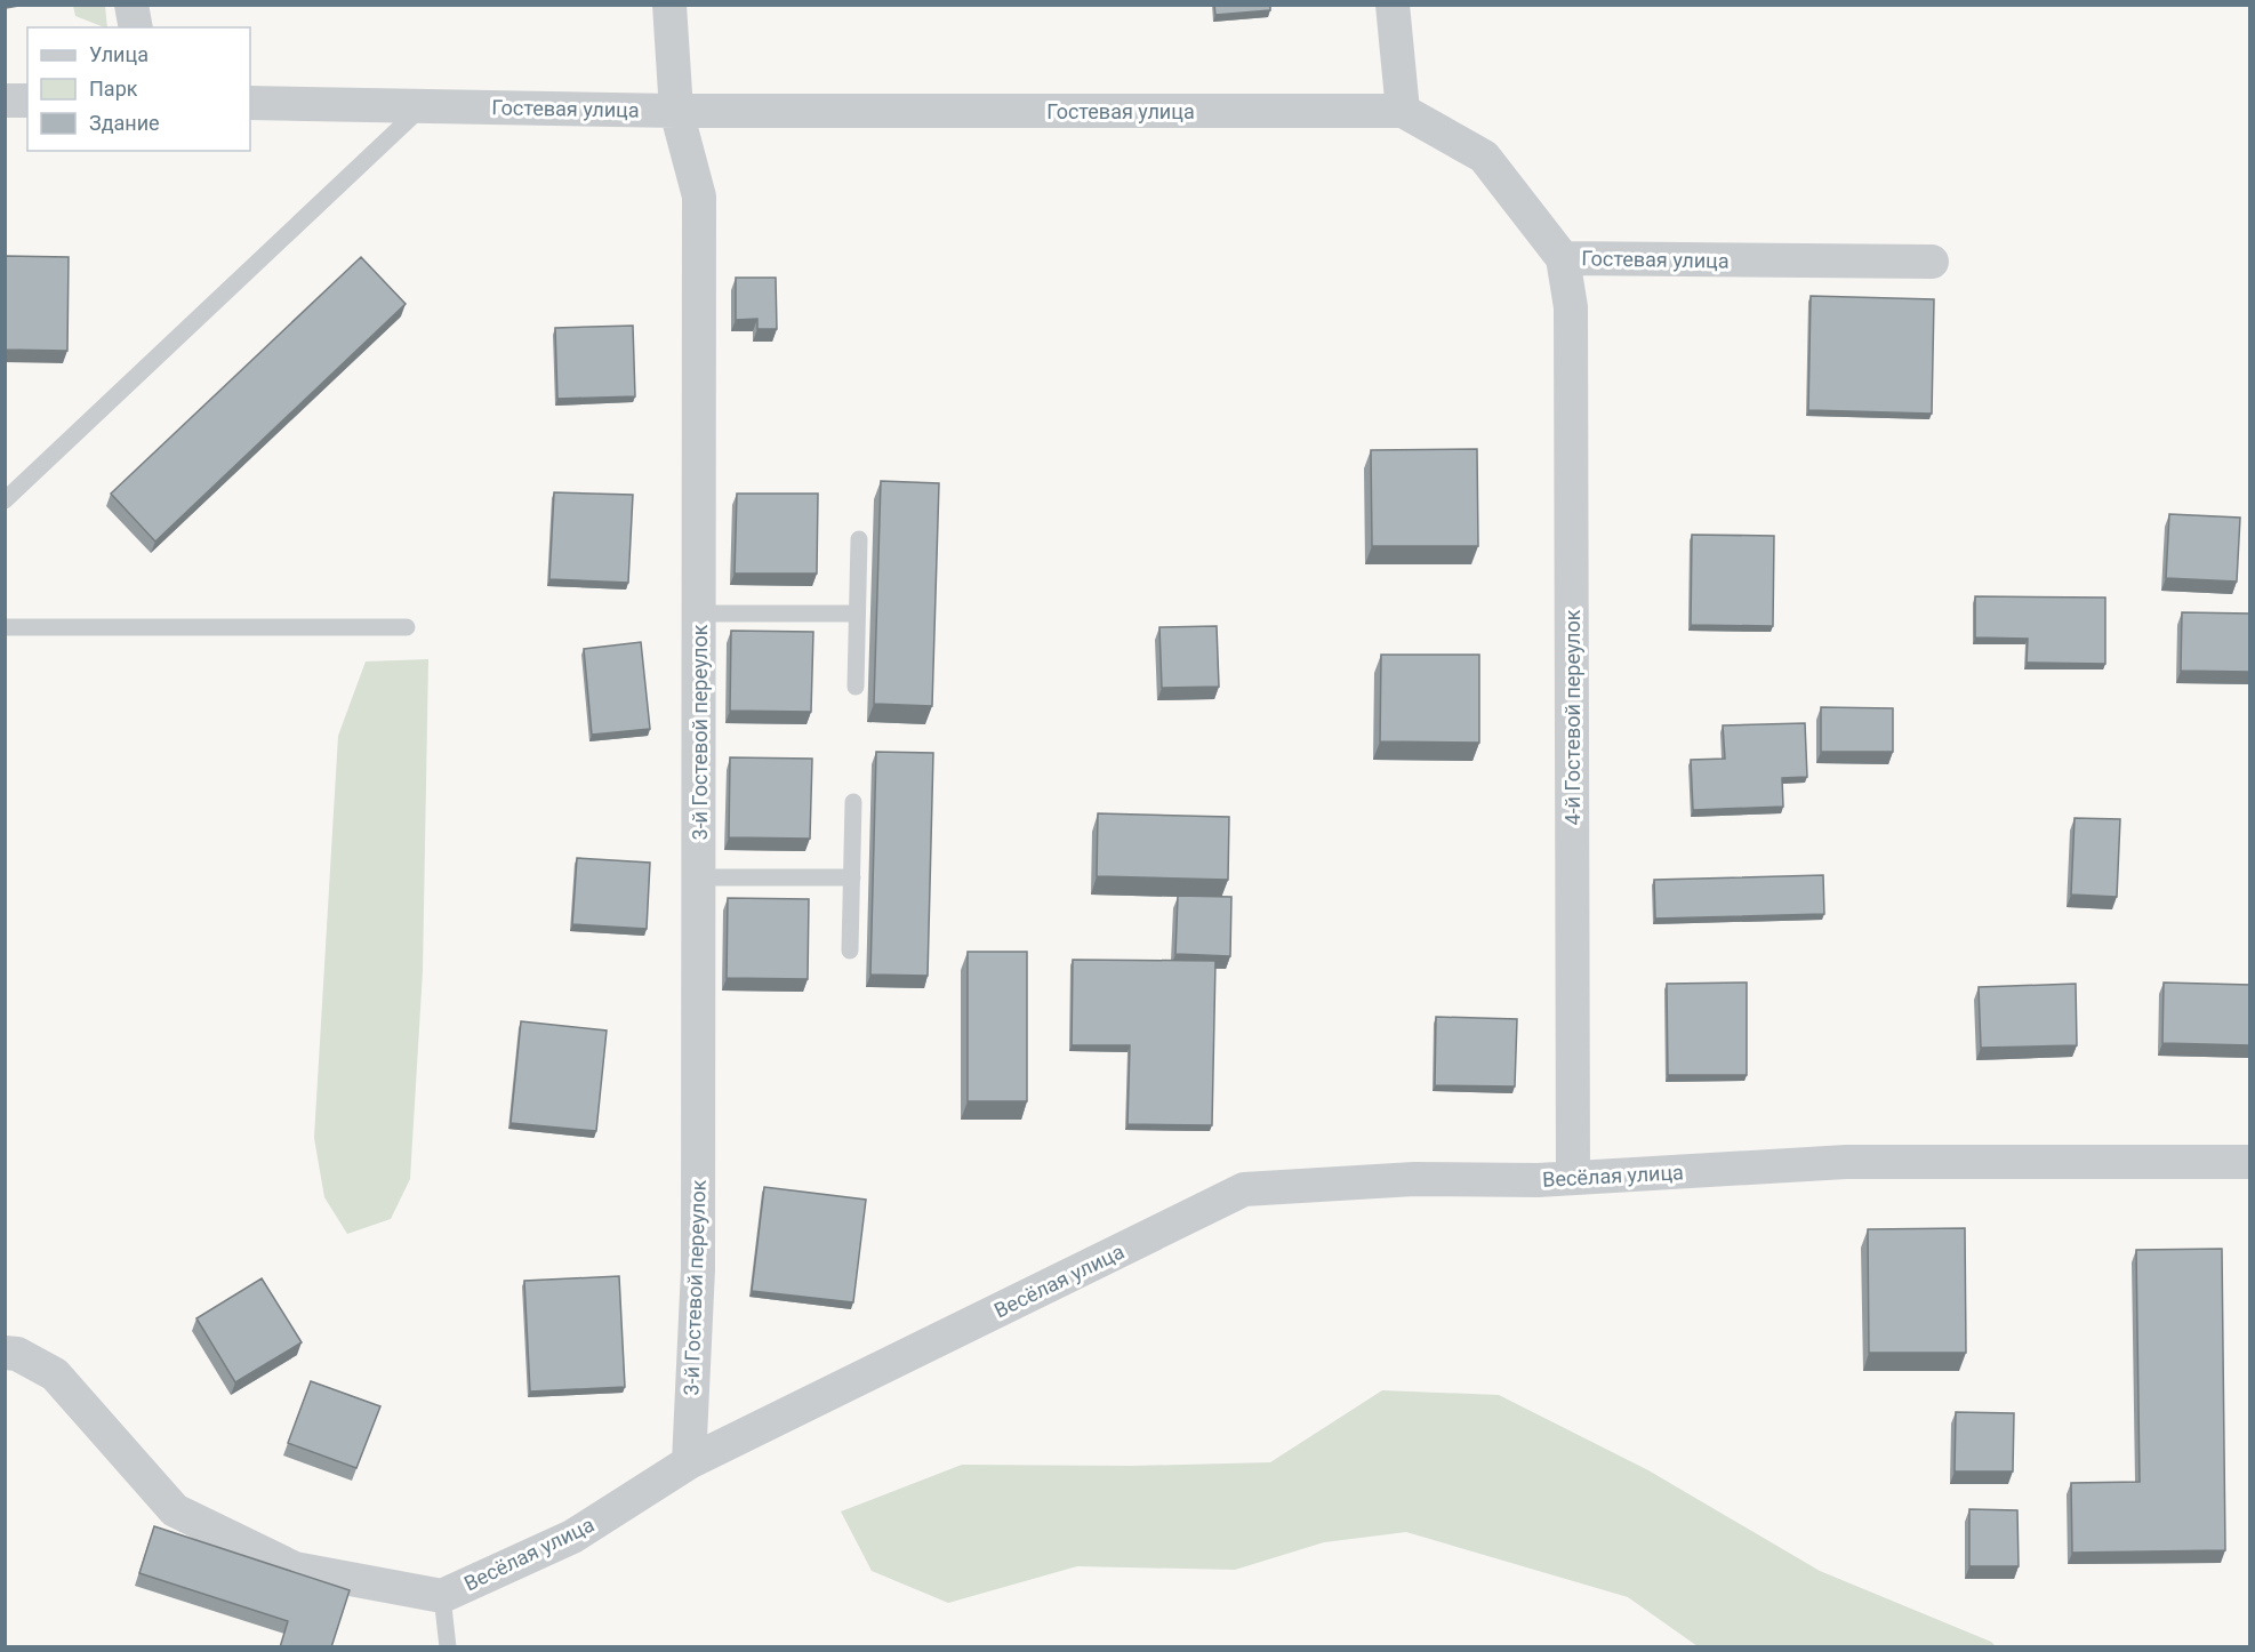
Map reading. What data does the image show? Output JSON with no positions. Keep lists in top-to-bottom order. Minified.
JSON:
{"streets":{"street":["Гостевая улица","4-й Гостевой переулок","3-й Гостевой переулок","Весёлая улица"]},"crossings":[["Гостевая улица","4-й Гостевой переулок"],["Гостевая улица","3-й Гостевой переулок"],["4-й Гостевой переулок","Весёлая улица"],["3-й Гостевой переулок","Весёлая улица"]],"legend":["Улица","Парк","Здание"]}
